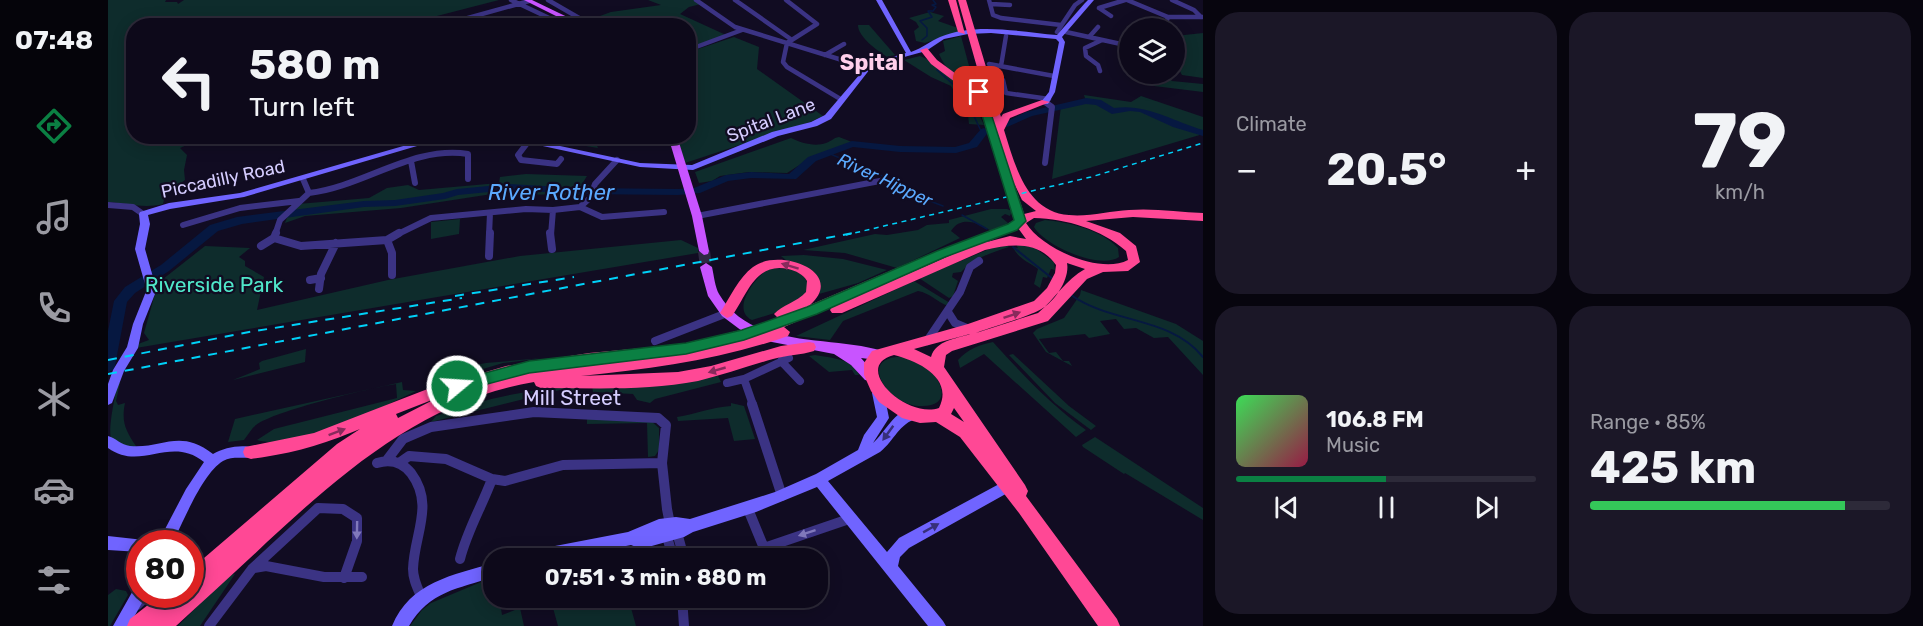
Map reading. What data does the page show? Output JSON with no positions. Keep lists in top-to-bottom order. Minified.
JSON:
{"streets":{"street":["Spital Lane","Piccadilly Road","Mill Street"]},"districts":["Spital"],"water":["River Hipper","River Rother"],"parks":["Riverside Park"],"page":{"tabs":"07:48","tile":["Climate",["79","km/h"],["Range · 85%","425 km"]],"turn":["580 m","Turn left"],"heat":["−","20.5°","+"],"song":["106.8 FM","Music"],"limit":"80","trip":"07:51 · 3 min · 880 m"}}
